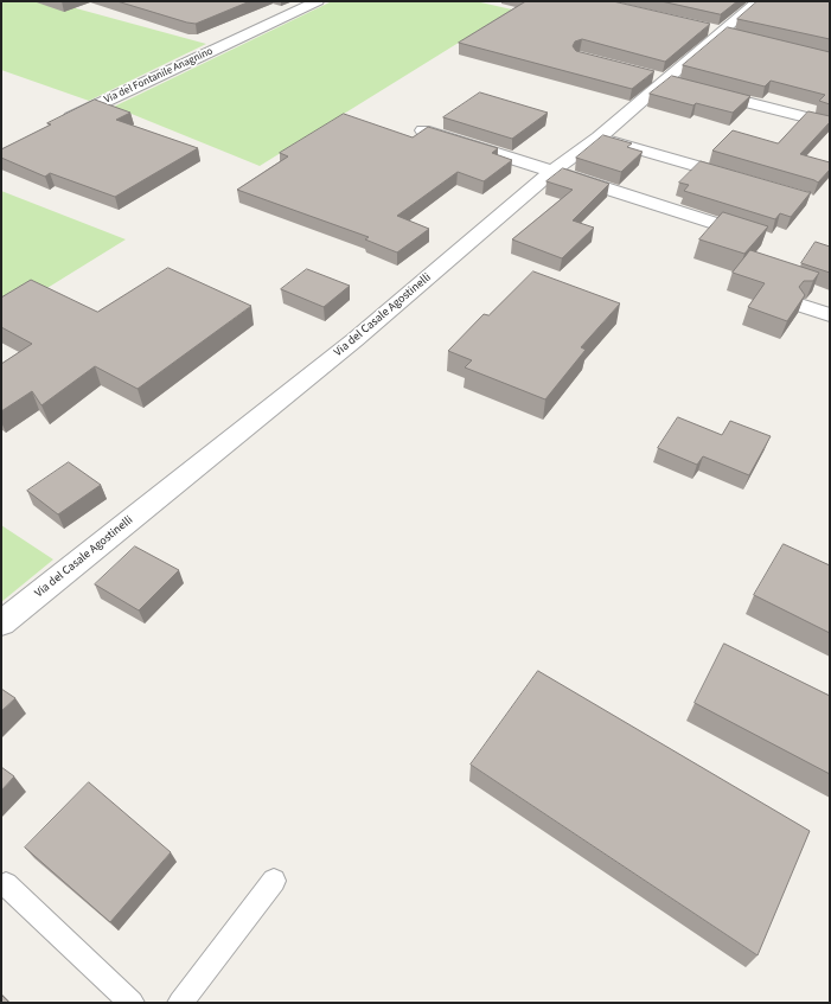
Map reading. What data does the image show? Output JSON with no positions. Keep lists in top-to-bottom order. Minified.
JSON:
{"streets":{"street":["Via del Fontanile Anagnino","Via del Casale Agostinelli"]}}
